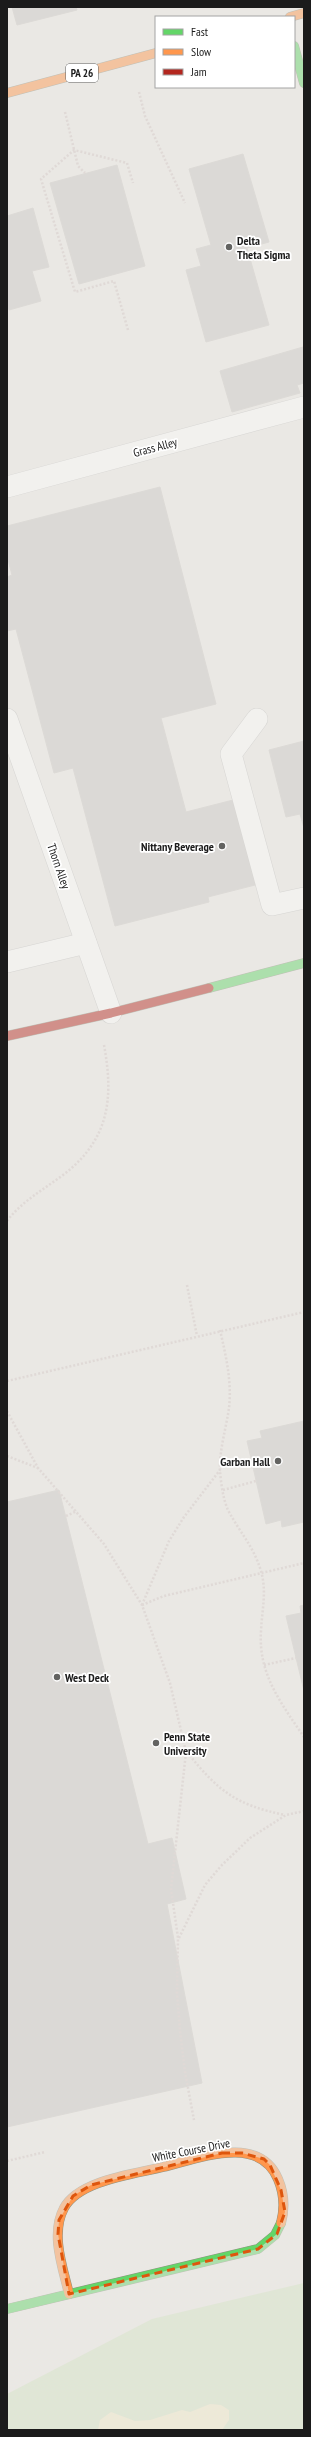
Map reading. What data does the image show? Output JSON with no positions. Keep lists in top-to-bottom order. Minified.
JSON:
{"streets":{"street":["PA 26","White Course Drive"],"lane":["Grass Alley","Thorn Alley"]},"places":["Delta Theta Sigma","Nittany Beverage","Garban Hall","West Deck","Penn State University"],"legend":["Fast","Slow","Jam"]}
